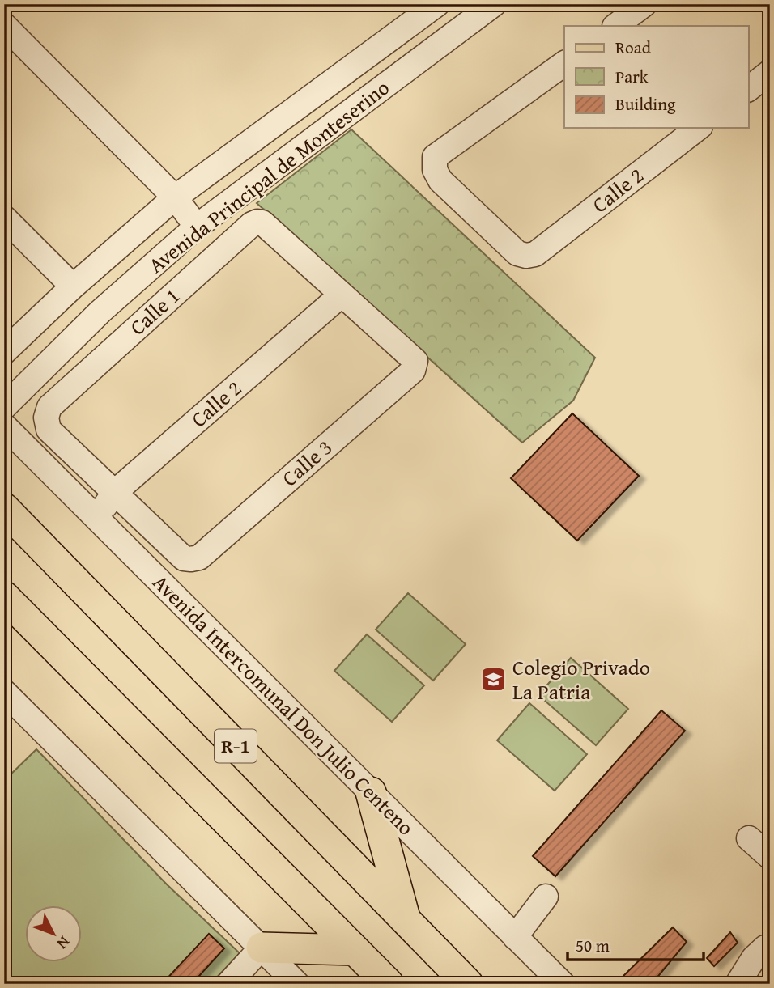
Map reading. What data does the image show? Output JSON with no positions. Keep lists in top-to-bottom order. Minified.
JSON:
{"streets":{"main road":["R-1"],"street":["Avenida Principal de Monteserino","Calle 2","Calle 1","Calle 3","Avenida Intercomunal Don Julio Centeno"]},"crossings":[["Calle 2","Calle 1"],["Calle 2","Calle 3"],["Calle 2","Avenida Intercomunal Don Julio Centeno"],["Calle 1","Calle 3"]],"places":{"school or university":["Colegio Privado La Patria"]},"legend":["Road","Park","Building"],"scale_bar":"50 m","north":"bottom right"}
